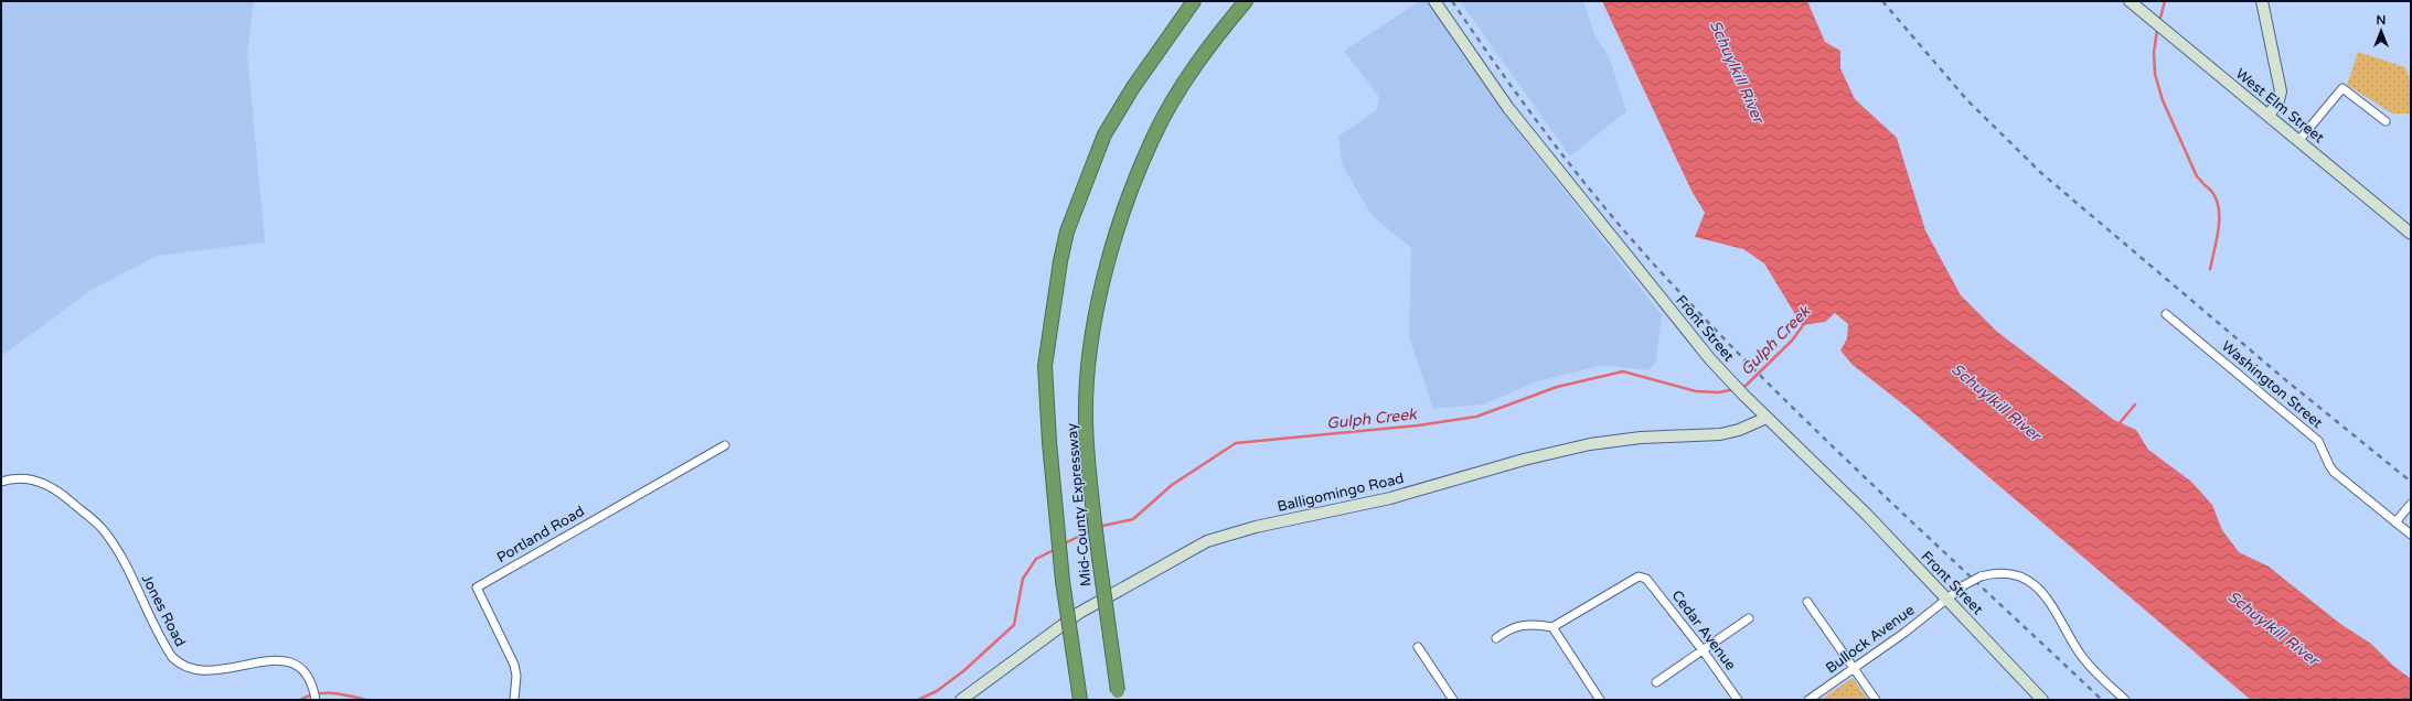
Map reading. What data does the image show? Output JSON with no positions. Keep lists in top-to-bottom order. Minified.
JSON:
{"streets":{"highway":["Mid-County Expressway"],"main road":["West Elm Street","Front Street","Balligomingo Road"],"street":["Washington Street","Portland Road","Jones Road","Cedar Avenue","Bullock Avenue"]},"crossings":[["Front Street","Balligomingo Road"],["Front Street","Bullock Avenue"]],"water":["Schuylkill River","Gulph Creek"],"north":"top"}
